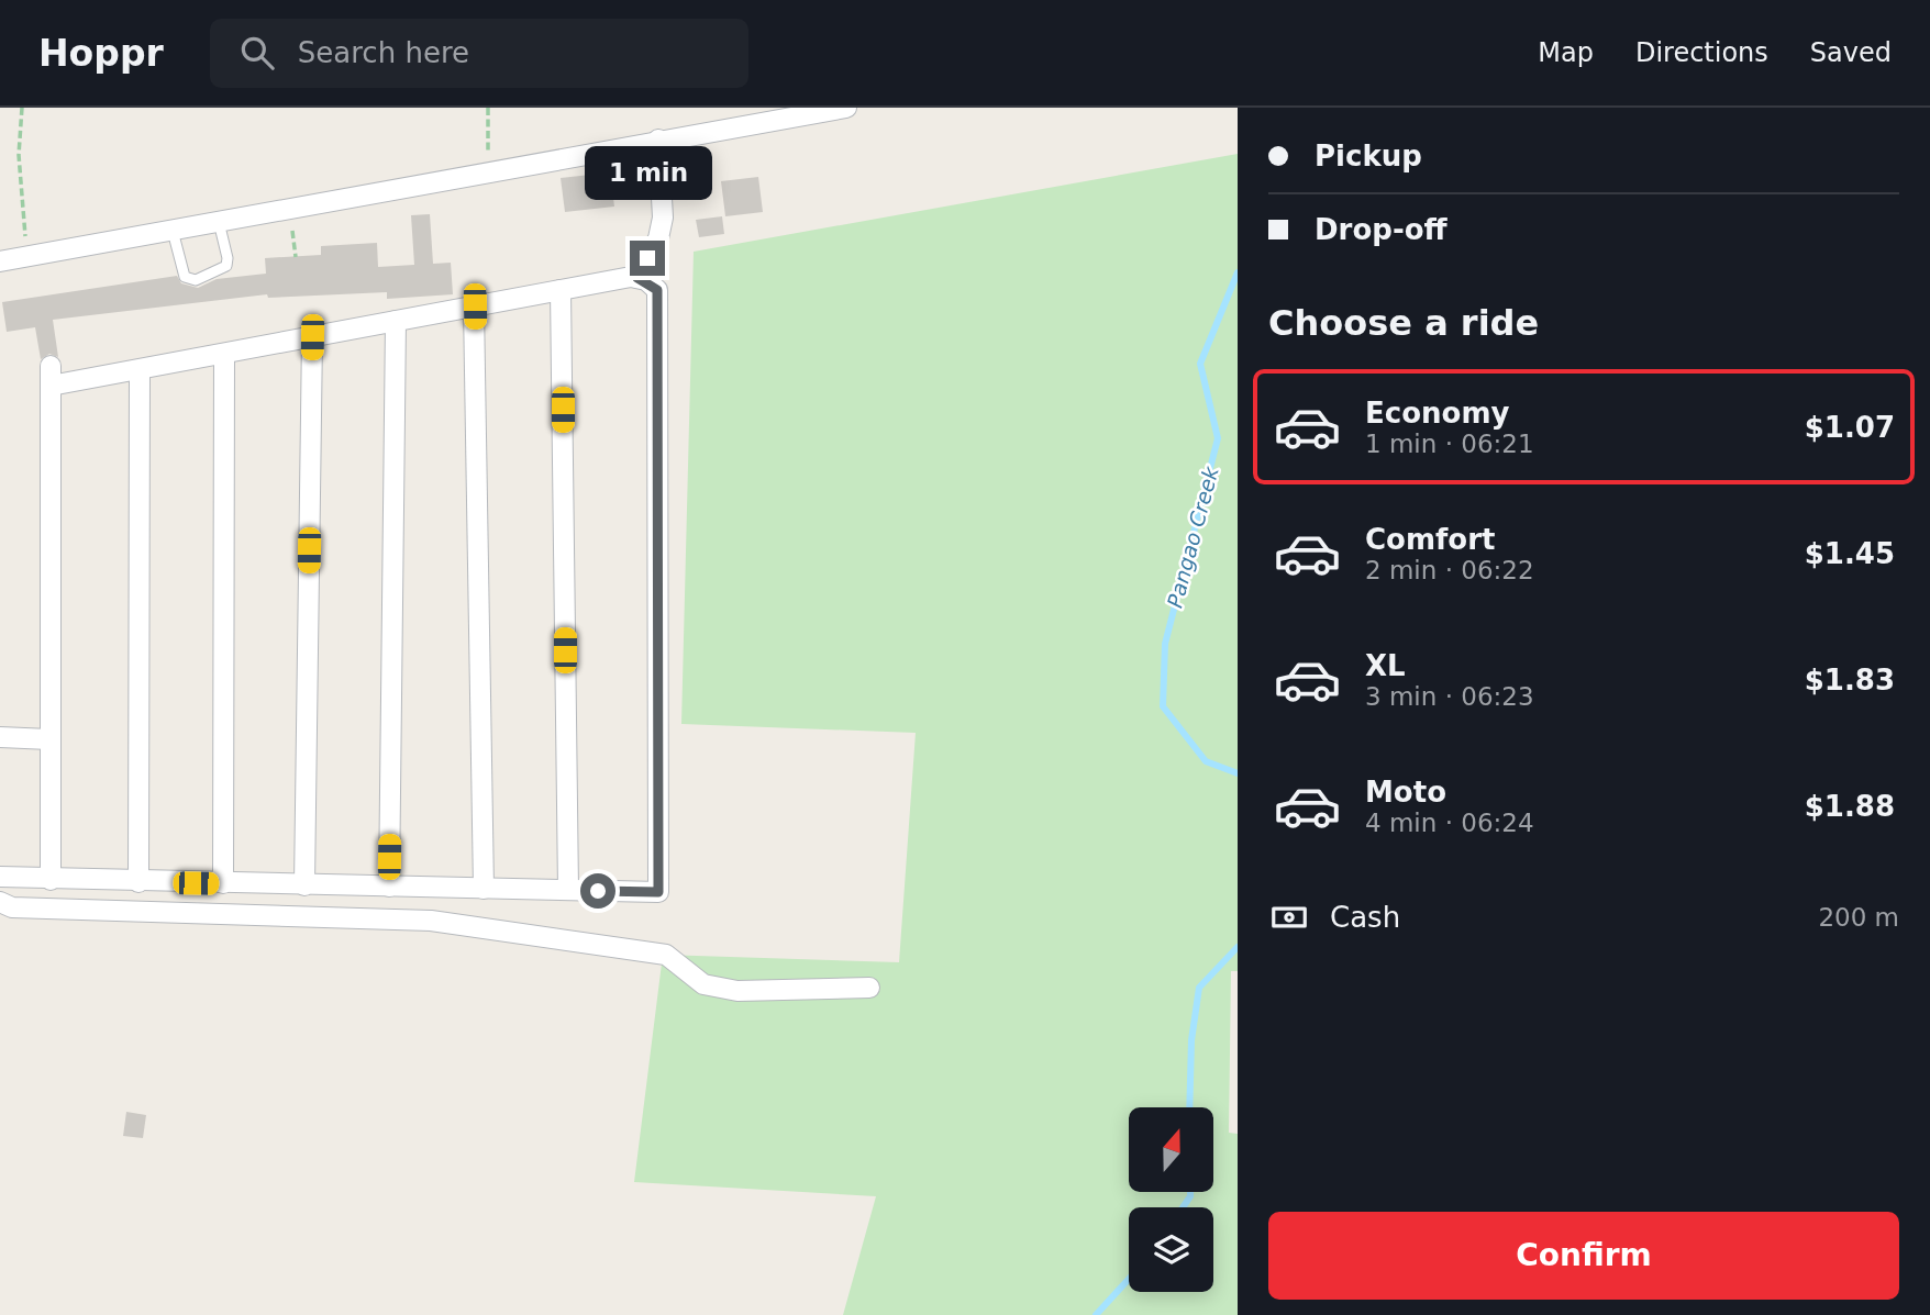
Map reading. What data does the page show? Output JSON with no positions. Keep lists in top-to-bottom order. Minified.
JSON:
{"water":["Pangao Creek"],"north":"top","page":{"header":"Hoppr","search":"Search here","nav":["Map","Directions","Saved"],"banner":["Pickup","Drop-off"],"bubble":"1 min","heading":"Choose a ride","list":[{"name":"Economy","note":"1 min · 06:21","value":"$1.07"},{"name":"Comfort","note":"2 min · 06:22","value":"$1.45"},{"name":"XL","note":"3 min · 06:23","value":"$1.83"},{"name":"Moto","note":"4 min · 06:24","value":"$1.88"}],"pay":["Cash","200 m"],"buttons":"Confirm"}}
